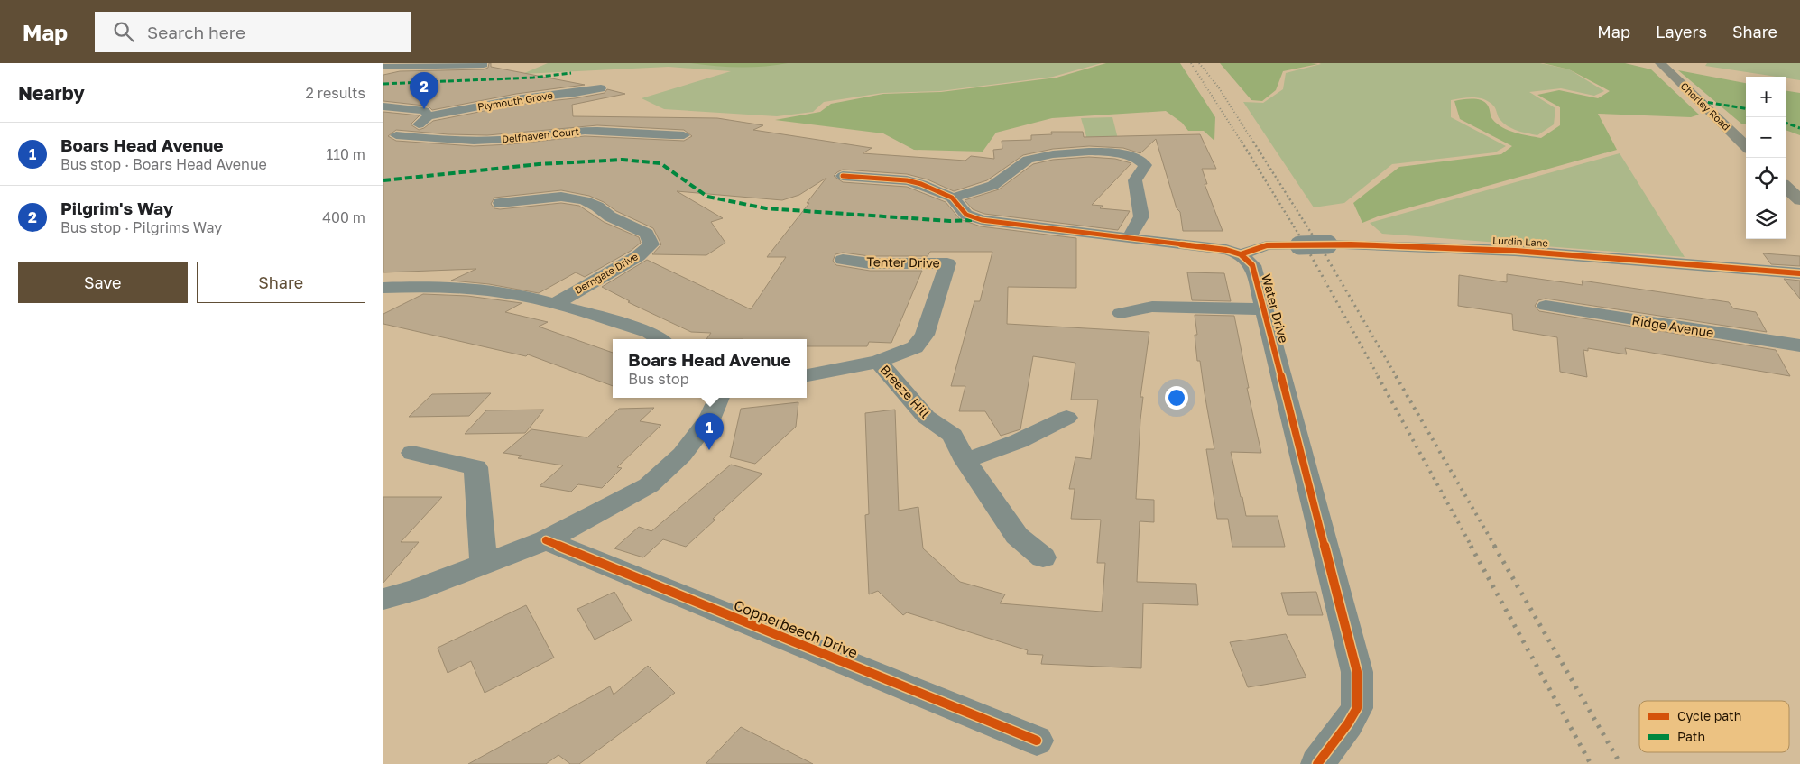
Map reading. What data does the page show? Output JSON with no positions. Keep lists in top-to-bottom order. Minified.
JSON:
{"streets":{"main road":["Chorley Road"],"street":["Plymouth Grove","Delfhaven Court","Lurdin Lane","Tenter Drive","Derngate Drive","Water Drive","Ridge Avenue","Breeze Hill","Copperbeech Drive"]},"crossings":[["Lurdin Lane","Water Drive"],["Tenter Drive","Breeze Hill"]],"legend":["Cycle path","Path"],"page":{"header":"Map","search":"Search here","nav":["Map","Layers","Share"],"heading":["Nearby","2 results"],"pins":["2","1"],"map_buttons":["+","−"],"list":[{"mark":"1","name":"Boars Head Avenue","note":"Bus stop · Boars Head Avenue","value":"110 m"},{"mark":"2","name":"Pilgrim's Way","note":"Bus stop · Pilgrims Way","value":"400 m"}],"buttons":["Save","Share"],"popup":["Boars Head Avenue","Bus stop"]}}
